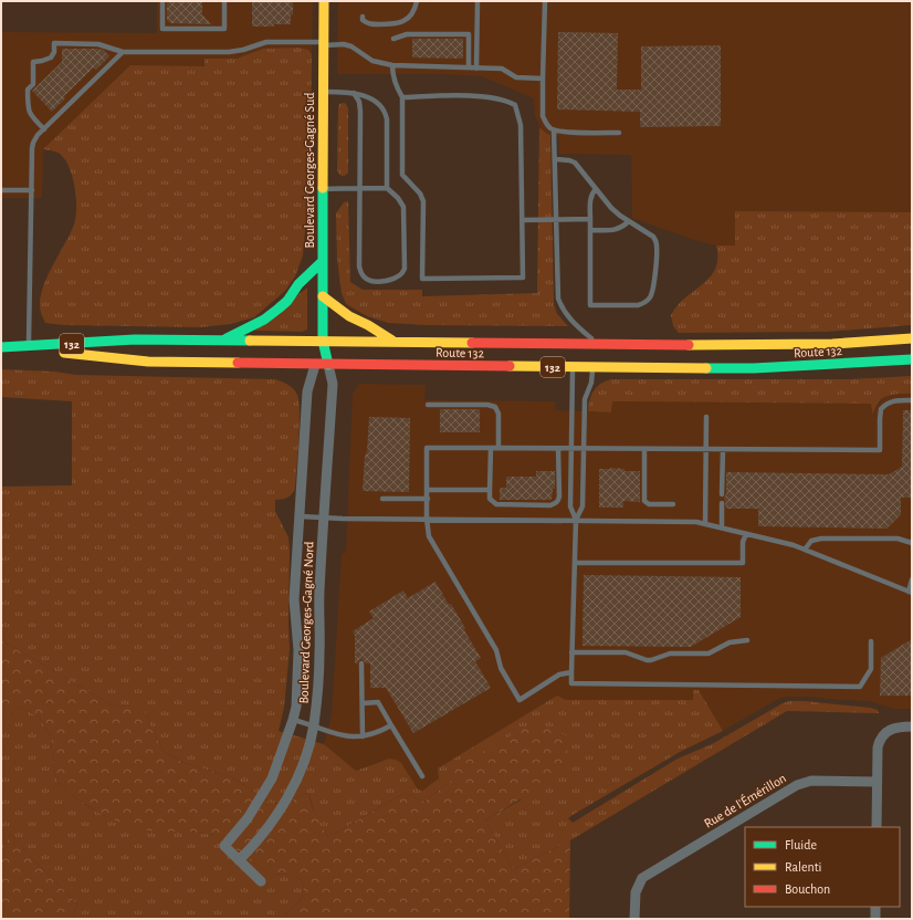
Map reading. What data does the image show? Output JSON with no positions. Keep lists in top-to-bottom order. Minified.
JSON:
{"streets":{"main road":["Boulevard Georges-Gagné Sud","132","Route 132"],"street":["Boulevard Georges-Gagné Nord","Rue de l'Émérillon"]},"crossings":[["Boulevard Georges-Gagné Sud","Route 132"],["Boulevard Georges-Gagné Sud","Boulevard Georges-Gagné Nord"],["Route 132","Boulevard Georges-Gagné Nord"]],"legend":["Fluide","Ralenti","Bouchon"]}
